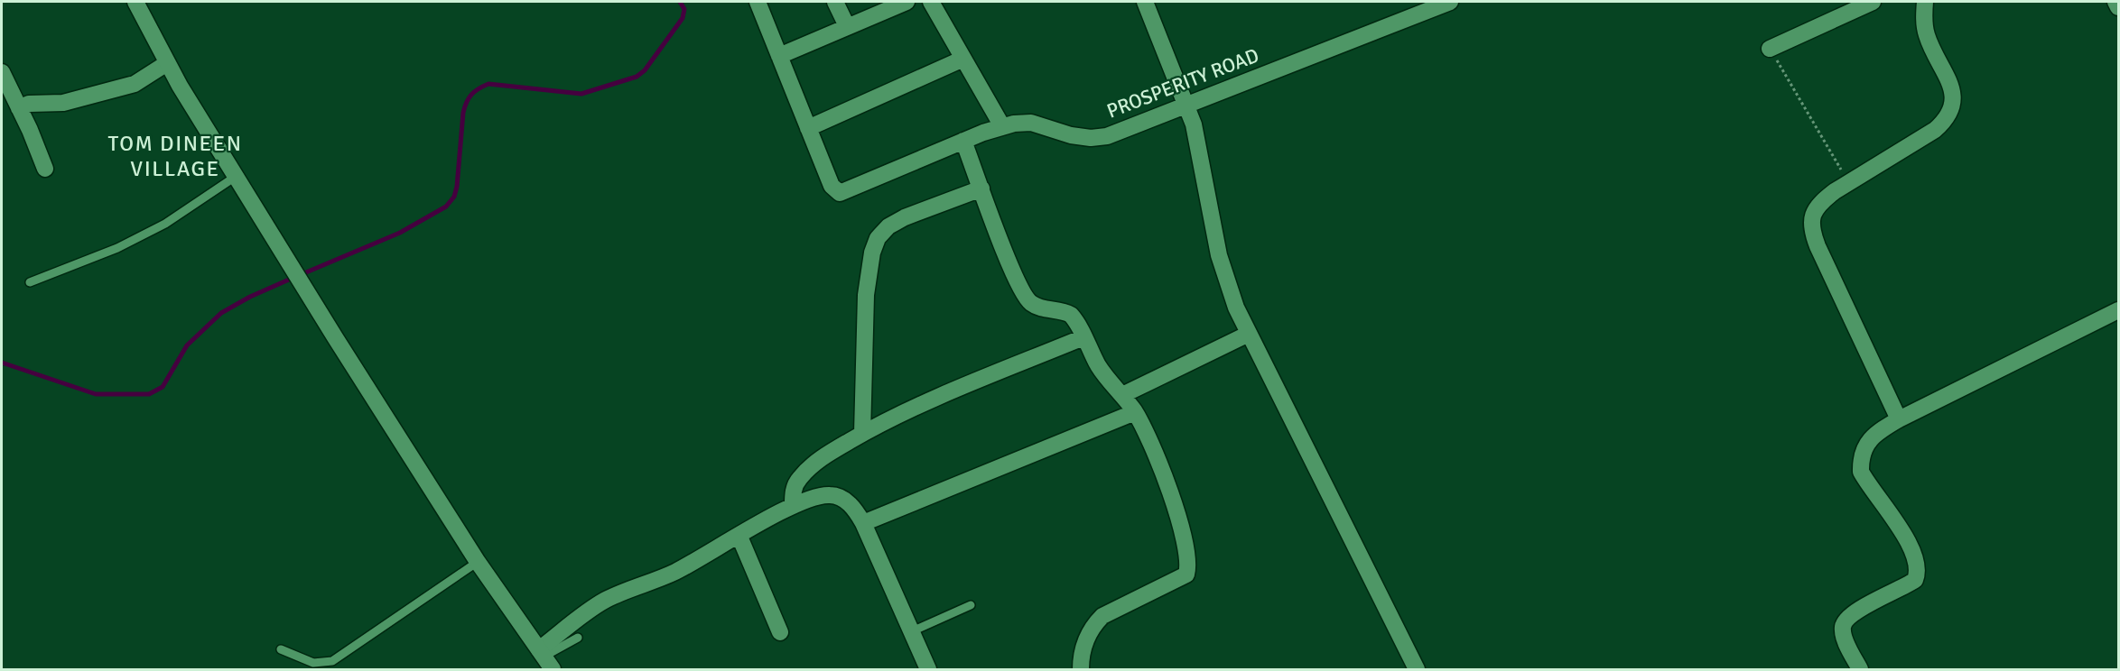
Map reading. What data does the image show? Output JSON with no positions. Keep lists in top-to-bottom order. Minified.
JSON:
{"streets":{"street":["PROSPERITY ROAD"]},"districts":["TOM DINEEN VILLAGE"]}
